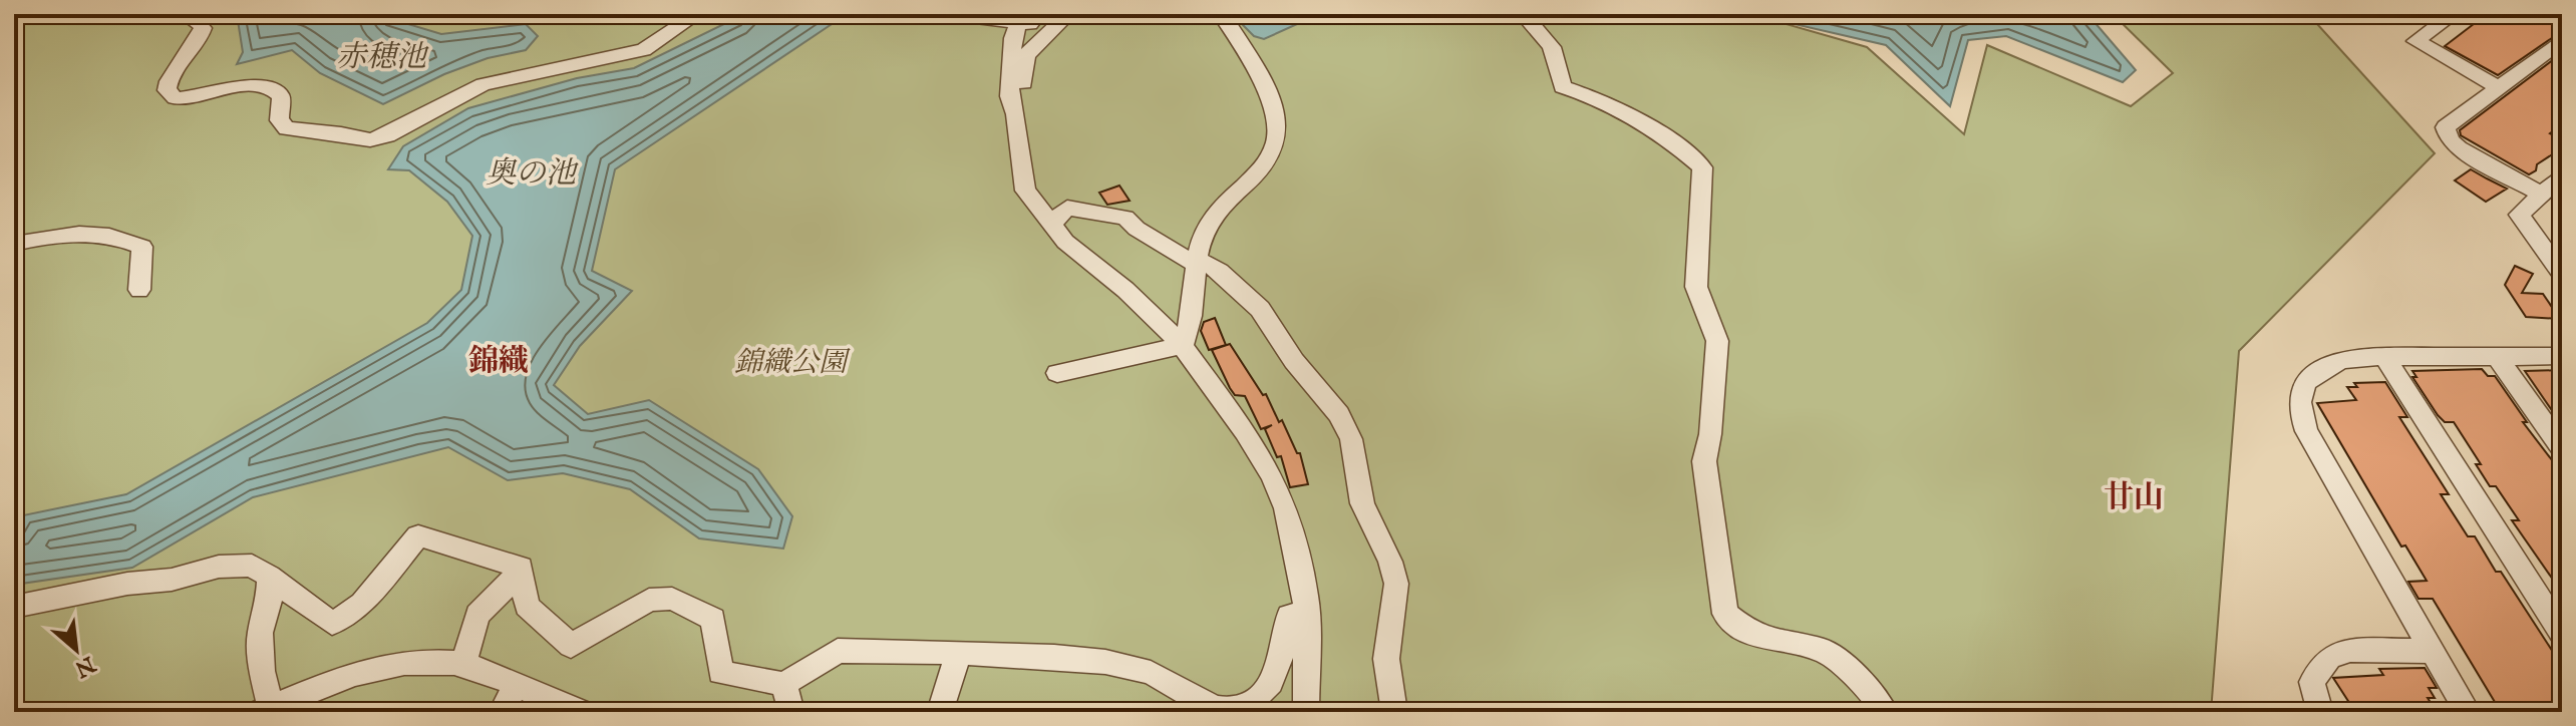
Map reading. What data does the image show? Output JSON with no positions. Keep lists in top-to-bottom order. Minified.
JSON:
{"districts":["錦織","廿山"],"water":["赤穂池","奥の池"],"parks":["錦織公園"],"north":"bottom right"}
